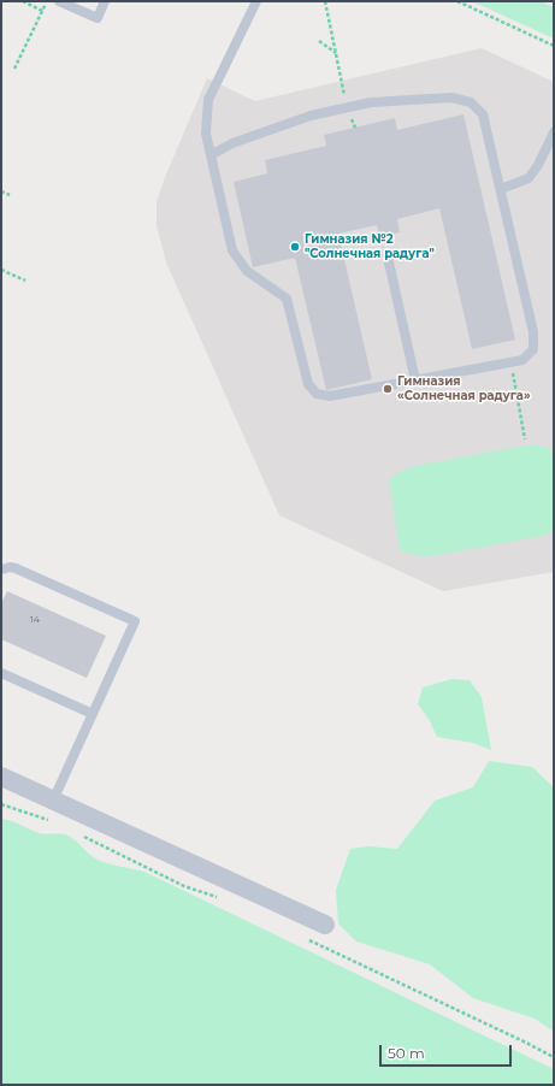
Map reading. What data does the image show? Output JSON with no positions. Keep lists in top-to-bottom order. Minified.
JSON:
{"places":["Гимназия №2 \"Солнечная радуга\"","Гимназия «Солнечная радуга»"],"house_numbers":["14"],"scale_bar":"50 m"}
